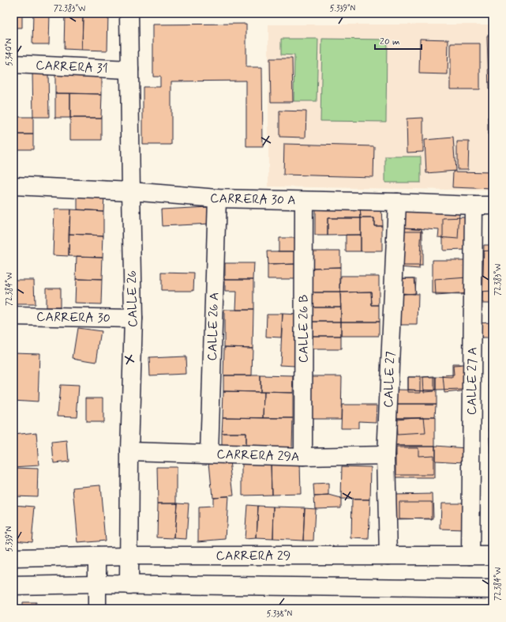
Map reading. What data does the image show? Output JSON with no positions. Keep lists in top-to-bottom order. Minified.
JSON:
{"streets":{"street":["CARRERA 31","CARRERA 30 A","CALLE 26","CARRERA 30","CALLE 26 A","CALLE 26 B","CALLE 27","CALLE 27 A","CARRERA 29A","CARRERA 29"]},"crossings":[["CARRERA 31","CALLE 26"],["CARRERA 30 A","CALLE 26"],["CARRERA 30 A","CALLE 26 A"],["CARRERA 30 A","CALLE 26 B"],["CARRERA 30 A","CALLE 27"],["CARRERA 30 A","CALLE 27 A"],["CALLE 26","CARRERA 30"],["CALLE 26","CARRERA 29A"],["CALLE 26","CARRERA 29"],["CALLE 26 A","CARRERA 29A"],["CALLE 26 B","CARRERA 29A"],["CALLE 27","CARRERA 29A"],["CALLE 27","CARRERA 29"],["CALLE 27 A","CARRERA 29"]],"scale_bar":"20 m","coordinates":["72.383°W","5.339°N","5.340°N","72.384°W","5.338°N"]}
